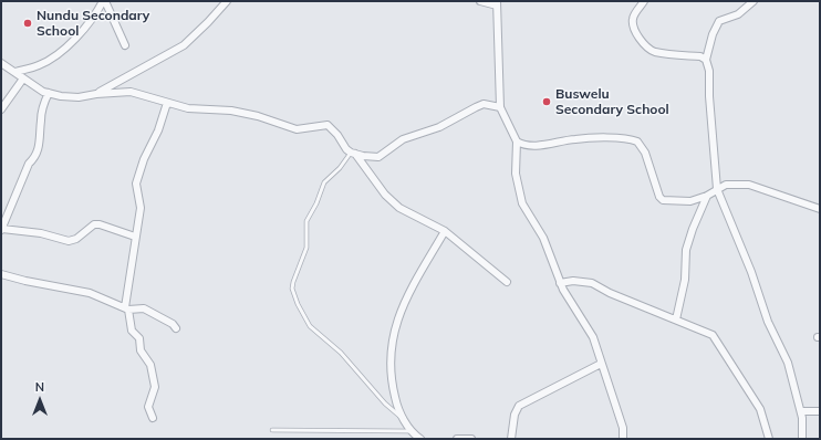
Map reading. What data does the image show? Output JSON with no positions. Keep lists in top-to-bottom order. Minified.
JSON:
{"places":["Nundu Secondary School","Buswelu Secondary School"],"north":"top"}
